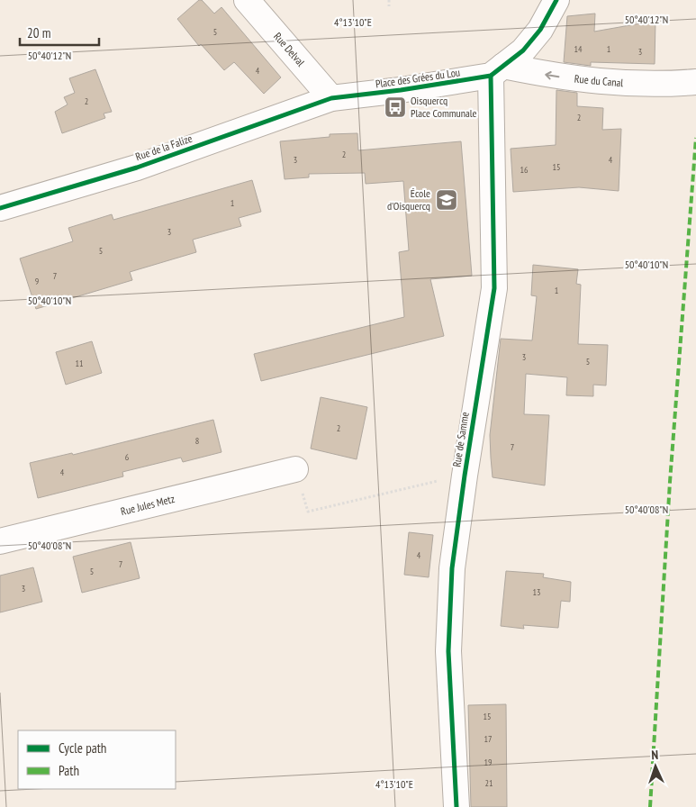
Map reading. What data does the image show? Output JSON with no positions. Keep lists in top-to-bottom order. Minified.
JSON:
{"streets":{"street":["Rue Delval","Place des Grées du Lou","Rue du Canal","Rue de la Falize","Rue de Samme","Rue Jules Metz"]},"crossings":[["Rue Delval","Place des Grées du Lou"],["Rue Delval","Rue de la Falize"],["Place des Grées du Lou","Rue du Canal"],["Place des Grées du Lou","Rue de la Falize"],["Place des Grées du Lou","Rue de Samme"],["Rue du Canal","Rue de Samme"]],"one_way":["Rue du Canal"],"places":{"bus stop":["Oisquercq Place Communale"],"school or university":["École d'Oisquercq"]},"house_numbers":["5","14","1","3","4","2","2","2","3","4","15","16","1","3","5","7","9","1","3","5","11","2","8","7","6","4","4","7","5","3","13","15","17","19","21"],"legend":["Cycle path","Path"],"scale_bar":"20 m","north":"top","coordinates":["50°40'12\"N","4°13'10\"E","50°40'10\"N","50°40'08\"N"]}
